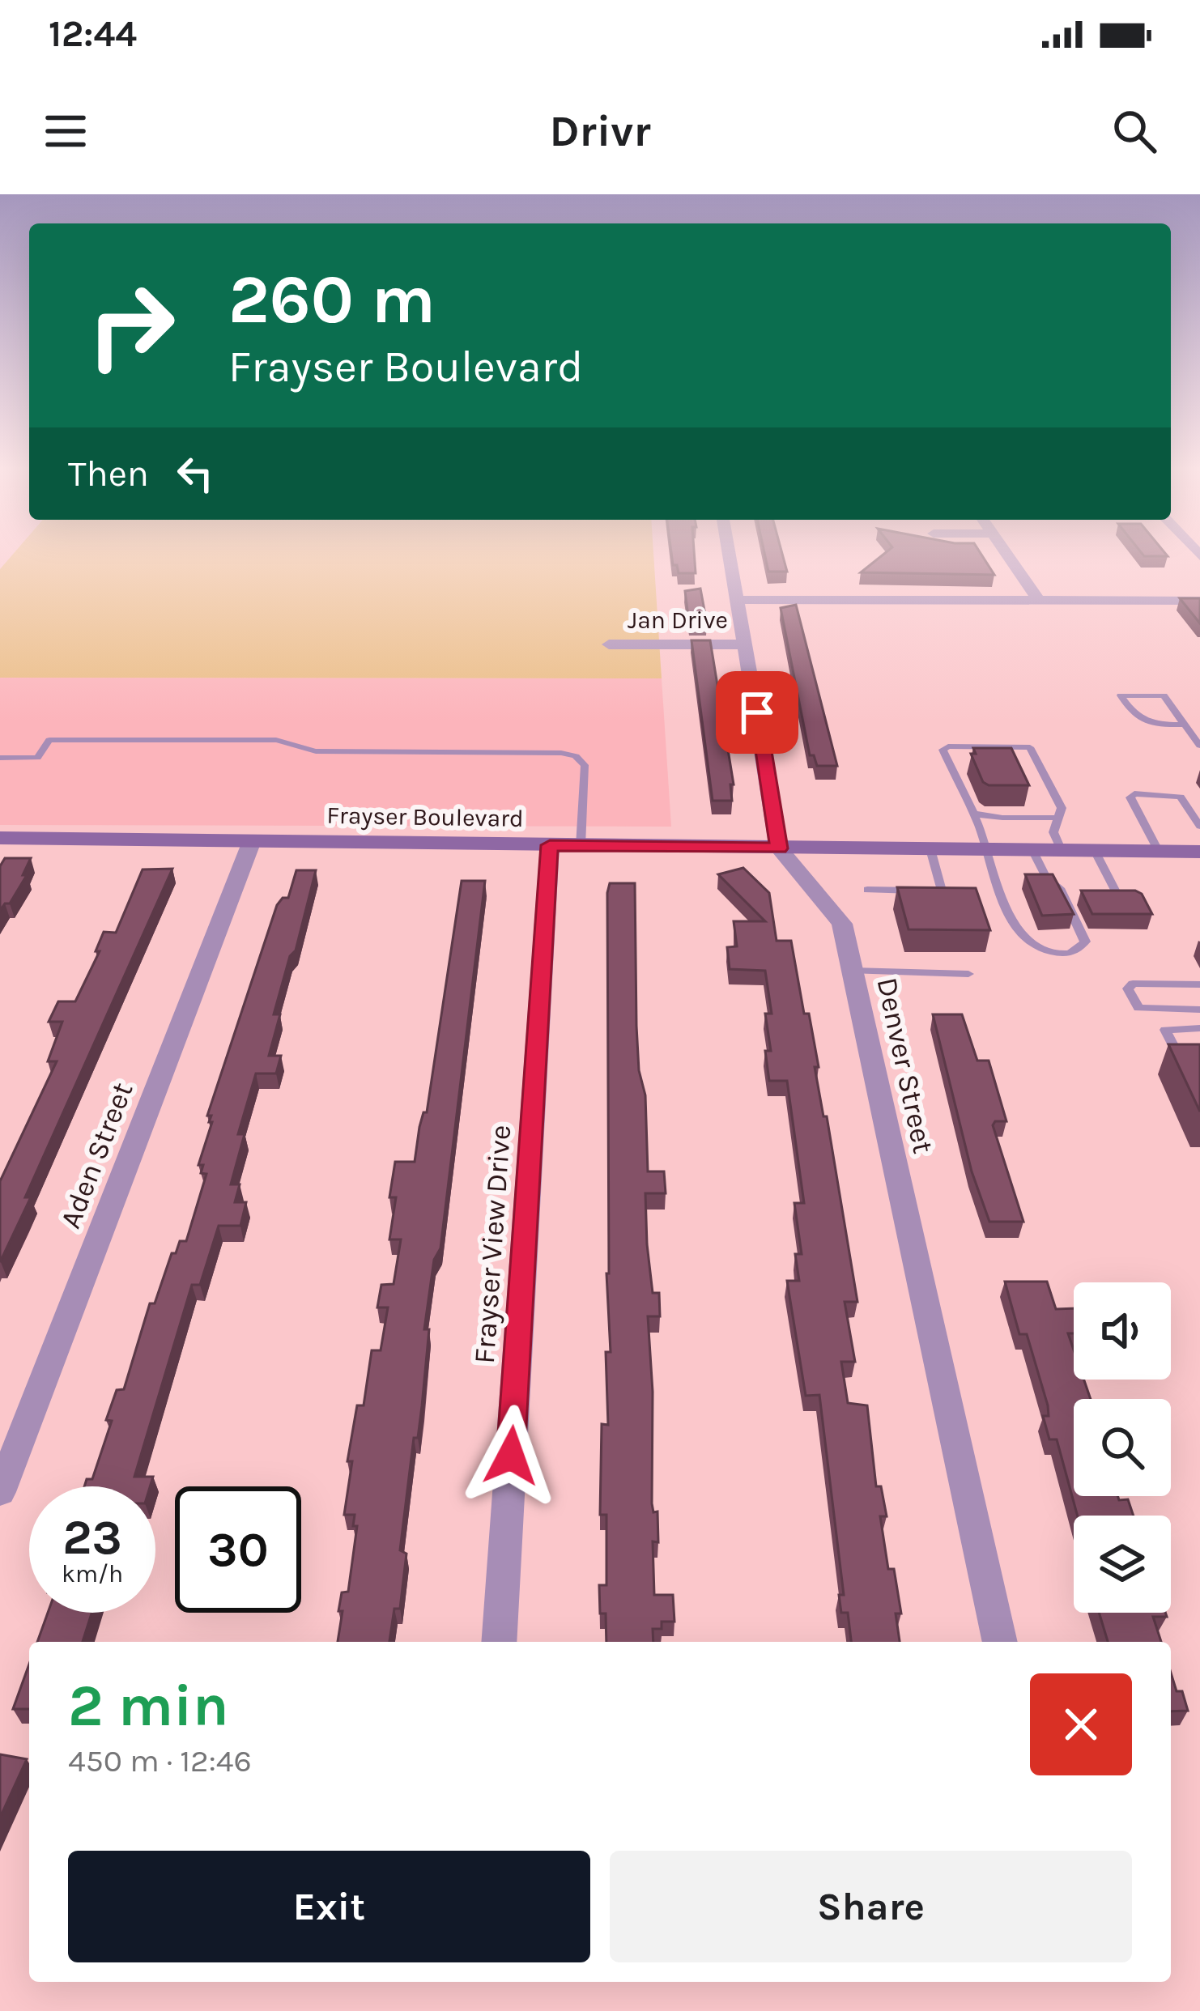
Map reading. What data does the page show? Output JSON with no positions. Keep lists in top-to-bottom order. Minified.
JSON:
{"streets":{"main road":["Frayser Boulevard"],"street":["Jan Drive","Denver Street","Aden Street","Frayser View Drive"]},"crossings":[["Frayser Boulevard","Denver Street"],["Frayser Boulevard","Aden Street"],["Frayser Boulevard","Frayser View Drive"]],"page":{"status":"12:44","header":"Drivr","turn":["260 m","Frayser Boulevard"],"then":"Then","speed":"23 km/h","limit":"30","heading":["2 min","450 m · 12:46"],"buttons":["Exit","Share"]}}
